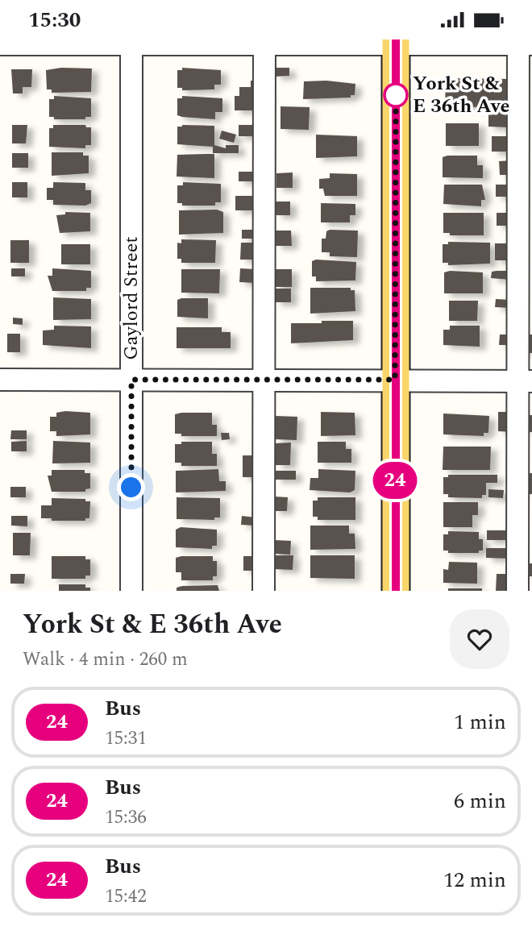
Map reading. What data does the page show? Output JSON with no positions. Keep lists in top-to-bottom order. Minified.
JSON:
{"streets":{"street":["Gaylord Street"]},"places":["York St & E 36th Ave"],"lines":["bus line 24"],"page":{"status":"15:30","on_map":"24","heading":["York St & E 36th Ave","Walk · 4 min · 260 m"],"list":[{"mark":"24","name":"Bus","note":"15:31","value":"1 min"},{"mark":"24","name":"Bus","note":"15:36","value":"6 min"},{"mark":"24","name":"Bus","note":"15:42","value":"12 min"}]}}
